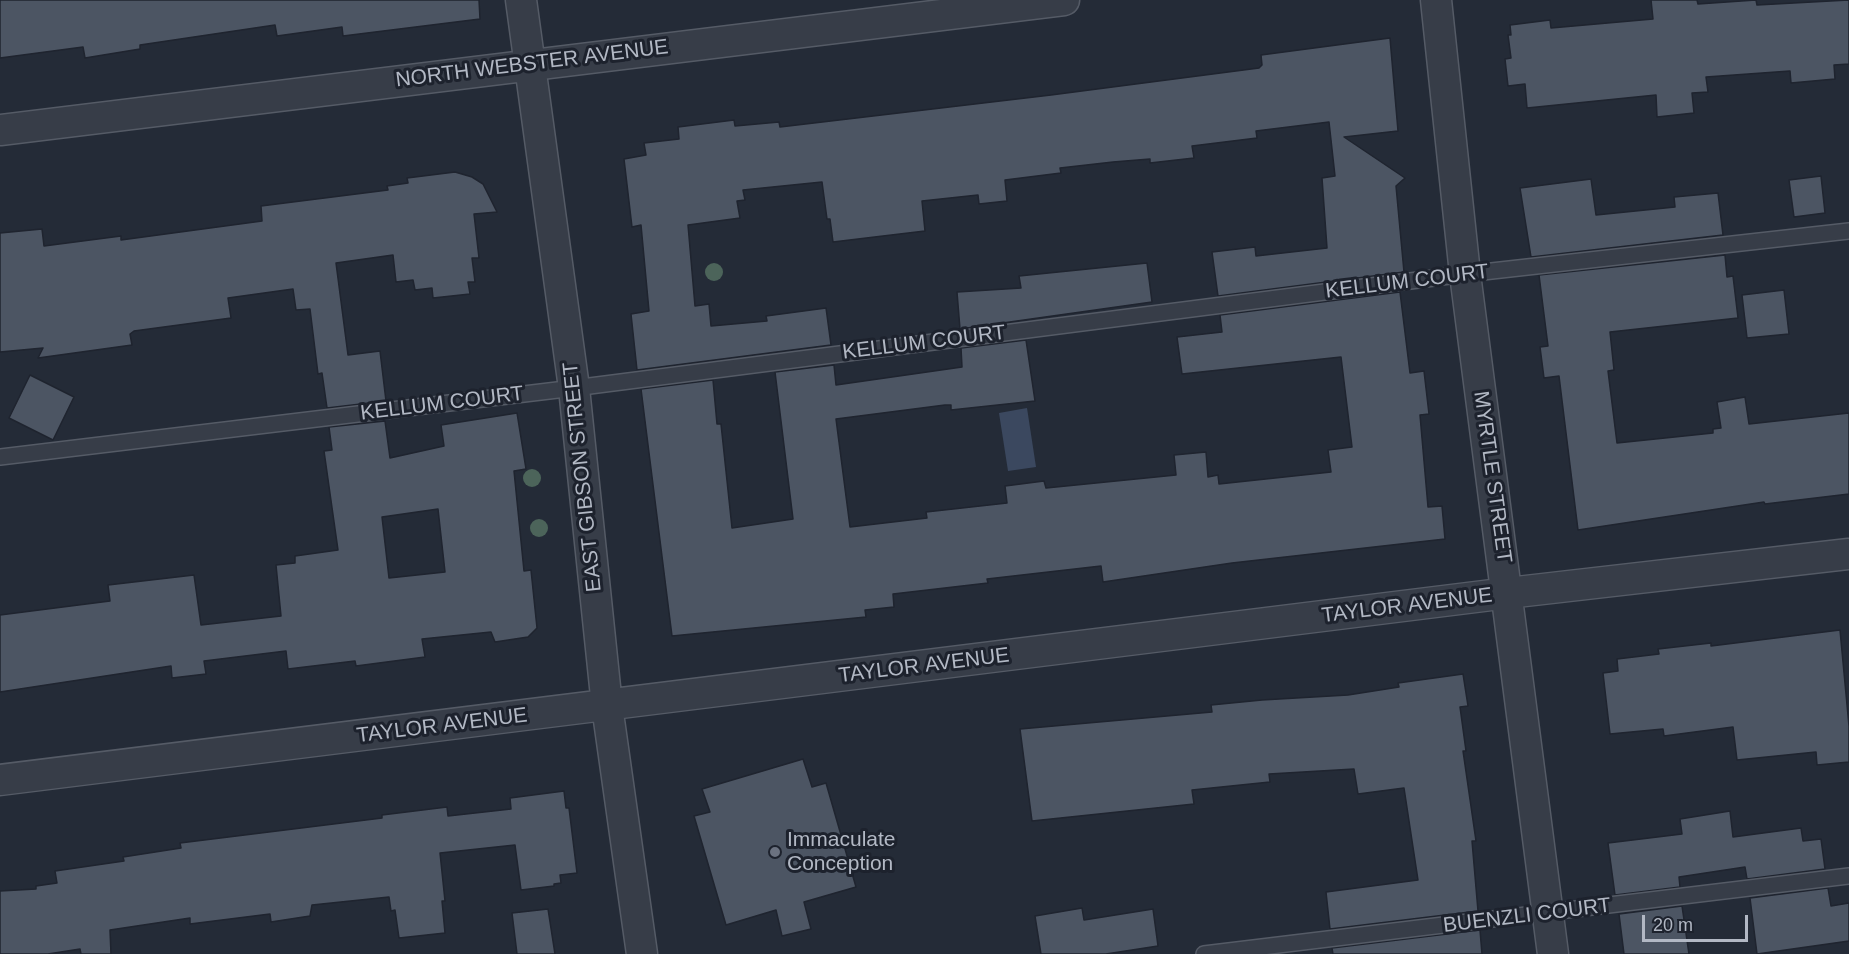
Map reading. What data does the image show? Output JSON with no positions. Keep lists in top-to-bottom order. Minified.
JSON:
{"streets":{"street":["NORTH WEBSTER AVENUE","EAST GIBSON STREET","MYRTLE STREET","TAYLOR AVENUE"],"lane":["KELLUM COURT","BUENZLI COURT"]},"crossings":[["NORTH WEBSTER AVENUE","EAST GIBSON STREET"],["KELLUM COURT","EAST GIBSON STREET"],["KELLUM COURT","MYRTLE STREET"],["EAST GIBSON STREET","TAYLOR AVENUE"],["MYRTLE STREET","TAYLOR AVENUE"],["MYRTLE STREET","BUENZLI COURT"]],"places":["Immaculate Conception"],"scale_bar":"20 m"}
